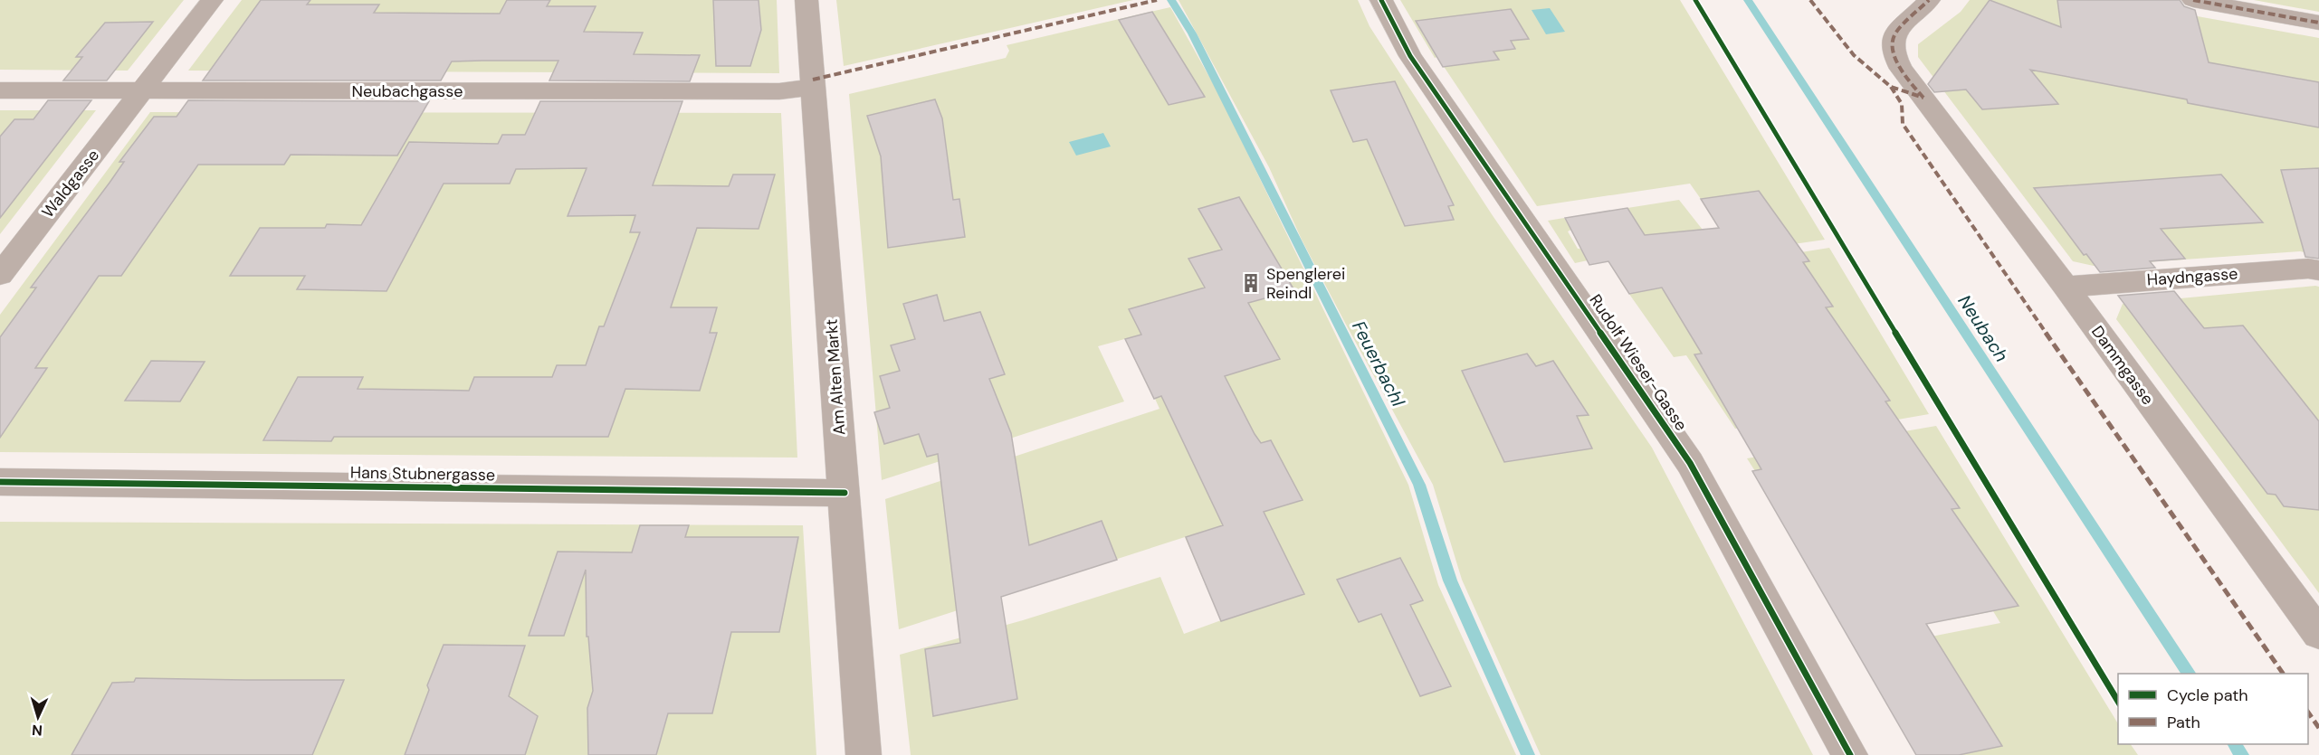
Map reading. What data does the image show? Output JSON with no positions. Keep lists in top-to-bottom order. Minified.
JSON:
{"streets":{"street":["Neubachgasse","Waldgasse","Haydngasse","Rudolf Wieser-Gasse","Dammgasse","Am Alten Markt","Hans Stubnergasse"]},"crossings":[["Neubachgasse","Waldgasse"],["Neubachgasse","Am Alten Markt"],["Haydngasse","Dammgasse"],["Am Alten Markt","Hans Stubnergasse"]],"water":["Neubach","Feuerbachl"],"places":{"building":["Spenglerei Reindl"]},"legend":["Cycle path","Path"],"north":"bottom"}
